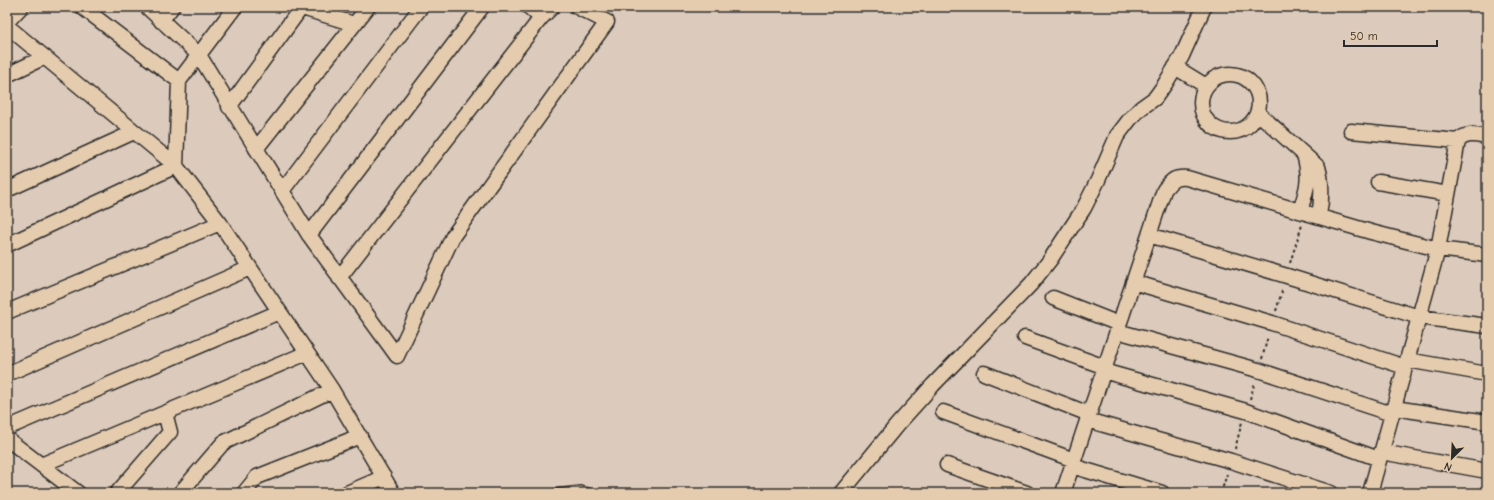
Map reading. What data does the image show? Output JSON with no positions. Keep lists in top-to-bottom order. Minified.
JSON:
{"scale_bar":"50 m","north":"bottom left"}
